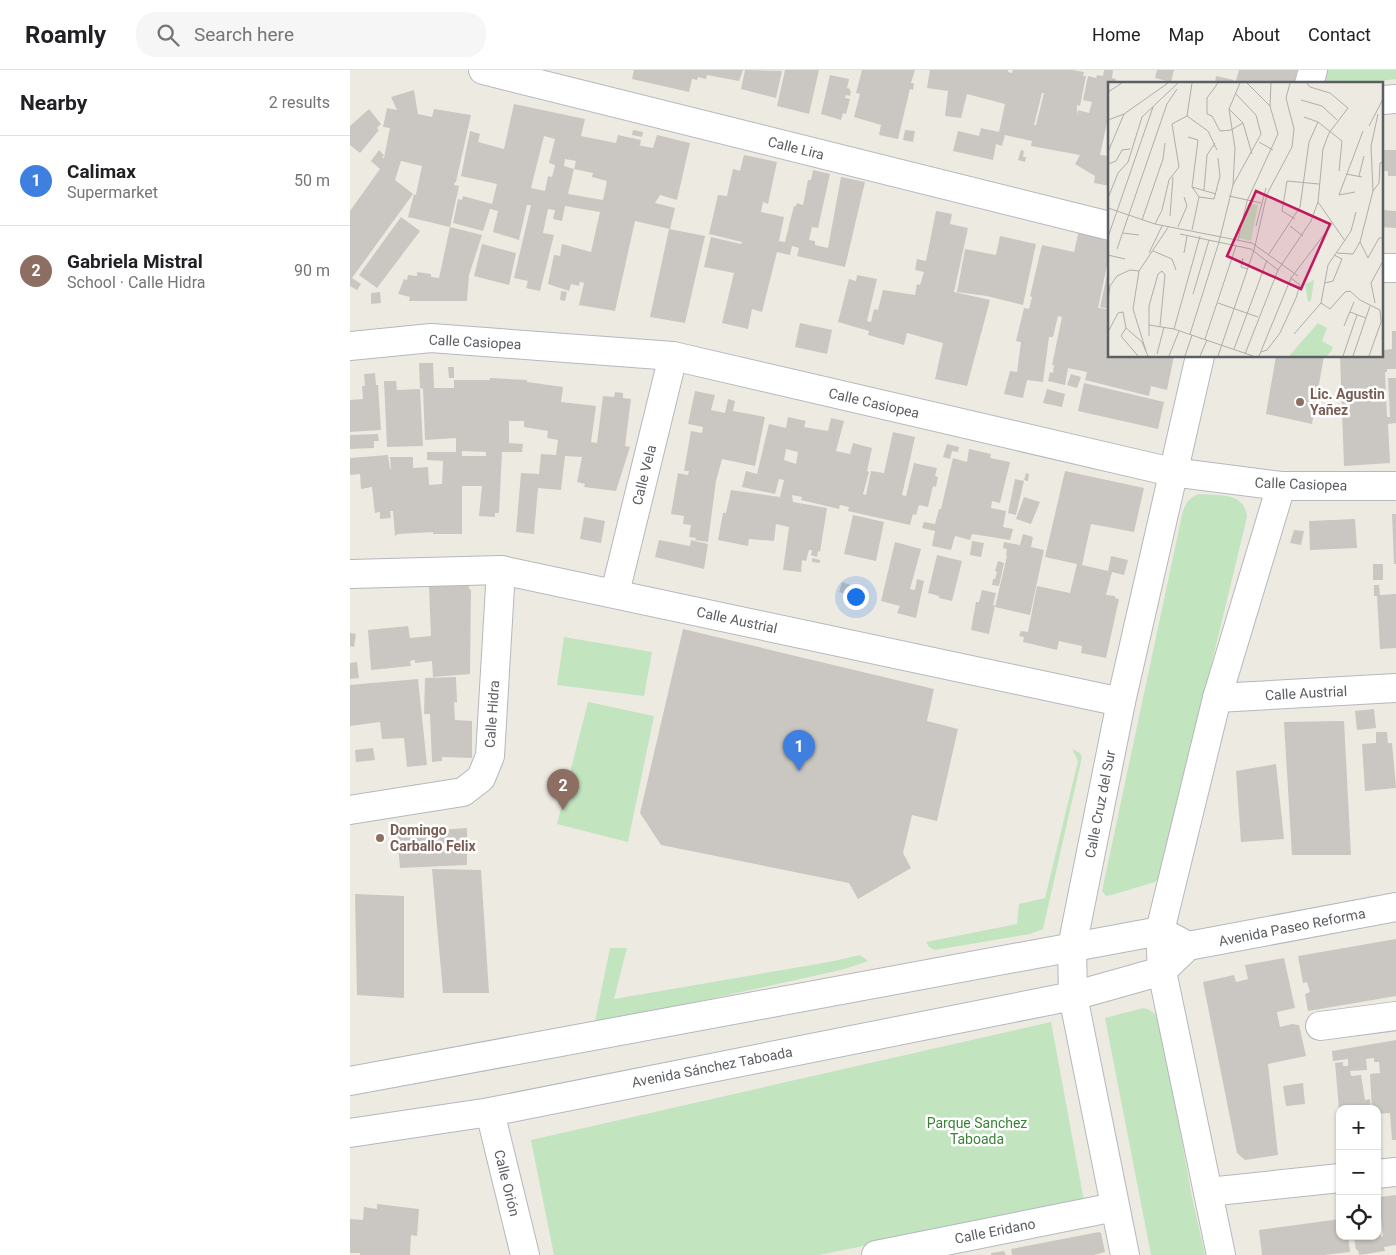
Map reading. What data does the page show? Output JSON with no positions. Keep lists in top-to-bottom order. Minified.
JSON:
{"streets":{"street":["Calle Lira","Calle Casiopea","Calle Vela","Calle Austrial","Calle Hidra","Calle Cruz del Sur","Avenida Paseo Reforma","Avenida Sánchez Taboada","Calle Orión","Calle Eridano"]},"crossings":[["Calle Casiopea","Calle Vela"],["Calle Casiopea","Calle Cruz del Sur"],["Calle Vela","Calle Austrial"],["Calle Austrial","Calle Hidra"],["Calle Austrial","Calle Cruz del Sur"],["Calle Cruz del Sur","Avenida Sánchez Taboada"],["Calle Cruz del Sur","Calle Eridano"],["Avenida Sánchez Taboada","Calle Orión"]],"parks":["Parque Sanchez Taboada"],"places":["Lic. Agustin Yañez","Domingo Carballo Felix"],"page":{"header":"Roamly","search":"Search here","nav":["Home","Map","About","Contact"],"heading":["Nearby","2 results"],"list":[{"mark":"1","name":"Calimax","note":"Supermarket","value":"50 m"},{"mark":"2","name":"Gabriela Mistral","note":"School · Calle Hidra","value":"90 m"}],"pins":["1","2"],"map_buttons":["+","−"]}}
